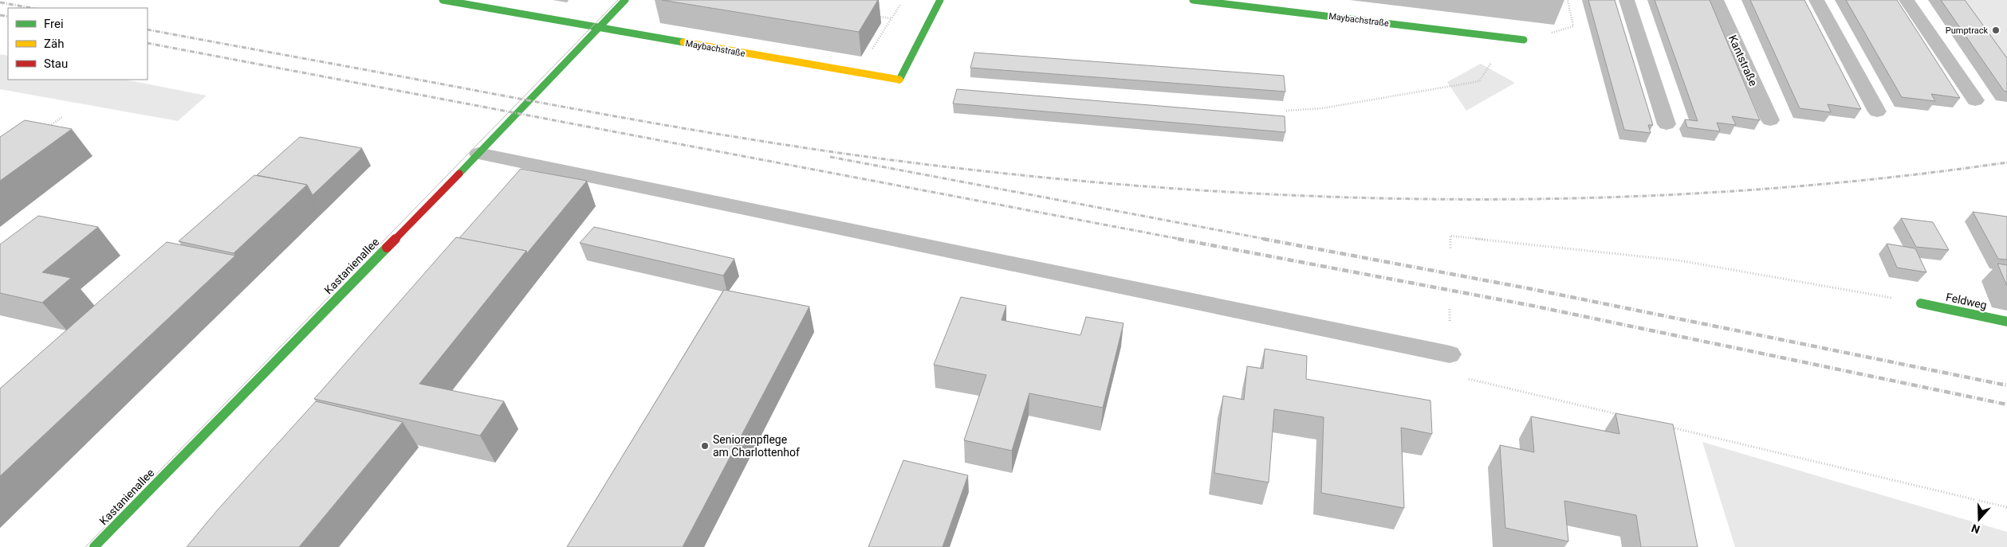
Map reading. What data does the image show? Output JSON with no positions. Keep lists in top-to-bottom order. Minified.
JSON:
{"streets":{"street":["Maybachstraße","Kastanienallee","Feldweg"],"lane":["Kantstraße"]},"crossings":[["Maybachstraße","Kastanienallee"]],"places":["Pumptrack","Seniorenpflege am Charlottenhof"],"legend":["Frei","Zäh","Stau"],"north":"bottom"}
